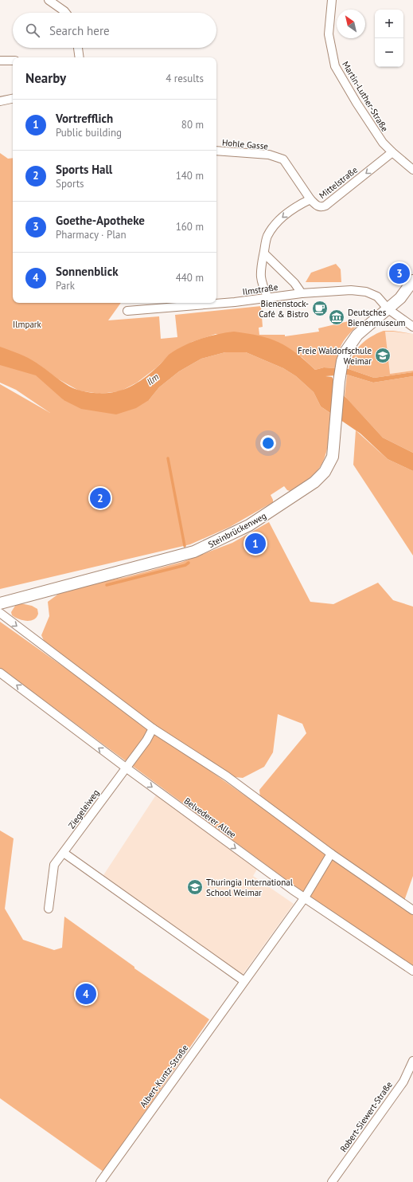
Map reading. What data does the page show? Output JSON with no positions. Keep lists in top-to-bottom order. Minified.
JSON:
{"streets":{"street":["Martin-Luther-Straße","Hohle Gasse","Mittelstraße","Ilmstraße","Steinbrückenweg","Ziegeleiweg","Belvederer Allee","Albert-Kuntz-Straße","Robert-Siewert-Straße"]},"crossings":[["Martin-Luther-Straße","Mittelstraße"],["Hohle Gasse","Mittelstraße"],["Mittelstraße","Ilmstraße"],["Ilmstraße","Steinbrückenweg"],["Ziegeleiweg","Belvederer Allee"],["Belvederer Allee","Albert-Kuntz-Straße"]],"one_way":["Mittelstraße"],"water":["Ilm"],"parks":["Ilmpark"],"places":{"cafe":["Bienenstock- Café & Bistro"],"museum":["Deutsches Bienenmuseum"],"school or university":["Freie Waldorfschule Weimar","Thuringia International School Weimar"]},"north":"top left","page":{"map_buttons":["+","−"],"search":"Search here","heading":["Nearby","4 results"],"list":[{"mark":"1","name":"Vortrefflich","note":"Public building","value":"80 m"},{"mark":"2","name":"Sports Hall","note":"Sports","value":"140 m"},{"mark":"3","name":"Goethe-Apotheke","note":"Pharmacy · Plan","value":"160 m"},{"mark":"4","name":"Sonnenblick","note":"Park","value":"440 m"}],"pins":["3","2","1","4"]}}
